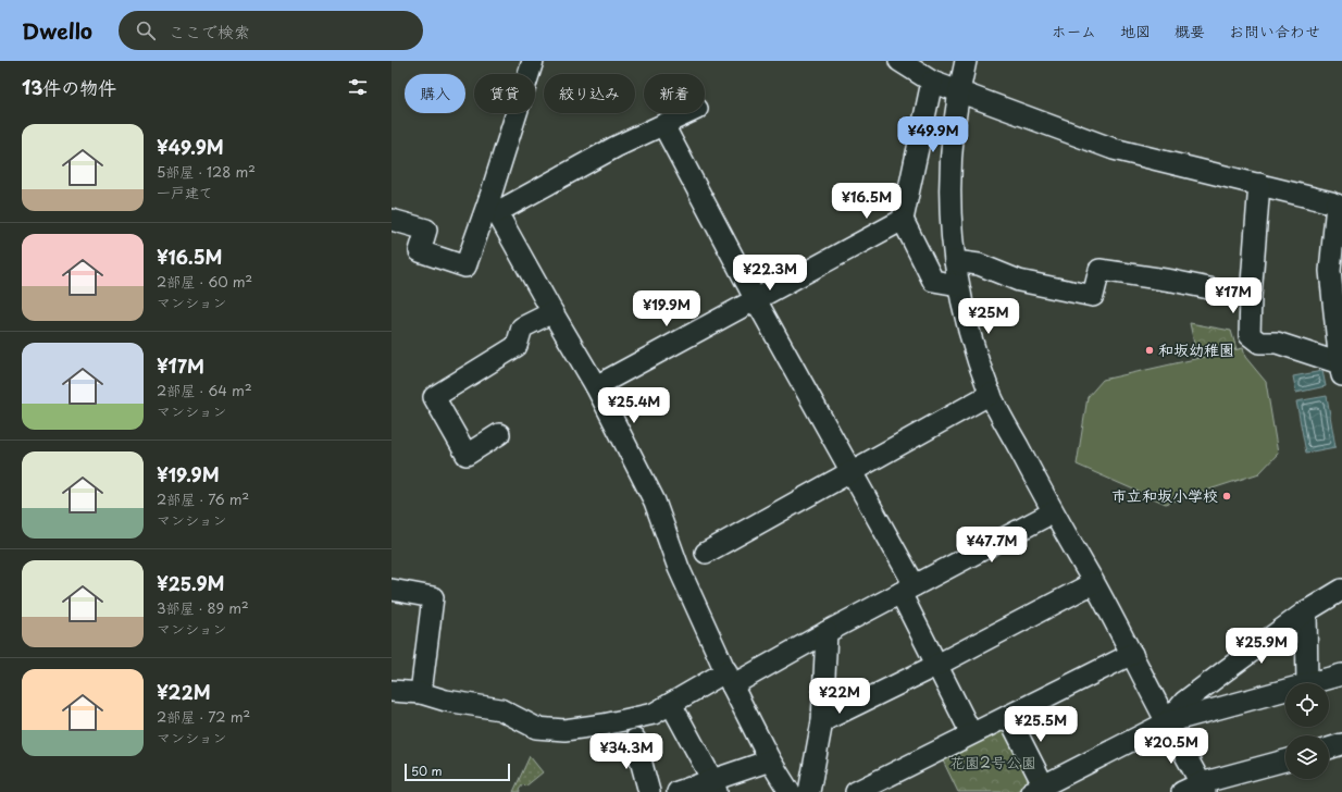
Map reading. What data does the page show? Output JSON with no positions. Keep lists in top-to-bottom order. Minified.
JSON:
{"parks":["花園2号公園"],"places":["和坂幼稚園","市立和坂小学校"],"scale_bar":"50 m","page":{"header":"Dwello","search":"ここで検索","nav":["ホーム","地図","概要","お問い合わせ"],"heading":"13件の物件","chip":["購入","賃貸","絞り込み","新着"],"list":[{"name":"¥49.9M","note":"5部屋 · 128 m² · 一戸建て"},{"name":"¥16.5M","note":"2部屋 · 60 m² · マンション"},{"name":"¥17M","note":"2部屋 · 64 m² · マンション"},{"name":"¥19.9M","note":"2部屋 · 76 m² · マンション"},{"name":"¥25.9M","note":"3部屋 · 89 m² · マンション"},{"name":"¥22M","note":"2部屋 · 72 m² · マンション"}],"price":["¥49.9M","¥16.5M","¥22.3M","¥17M","¥19.9M","¥25M","¥25.4M","¥47.7M","¥25.9M","¥22M","¥25.5M","¥20.5M","¥34.3M"],"scale":"50 m"}}
